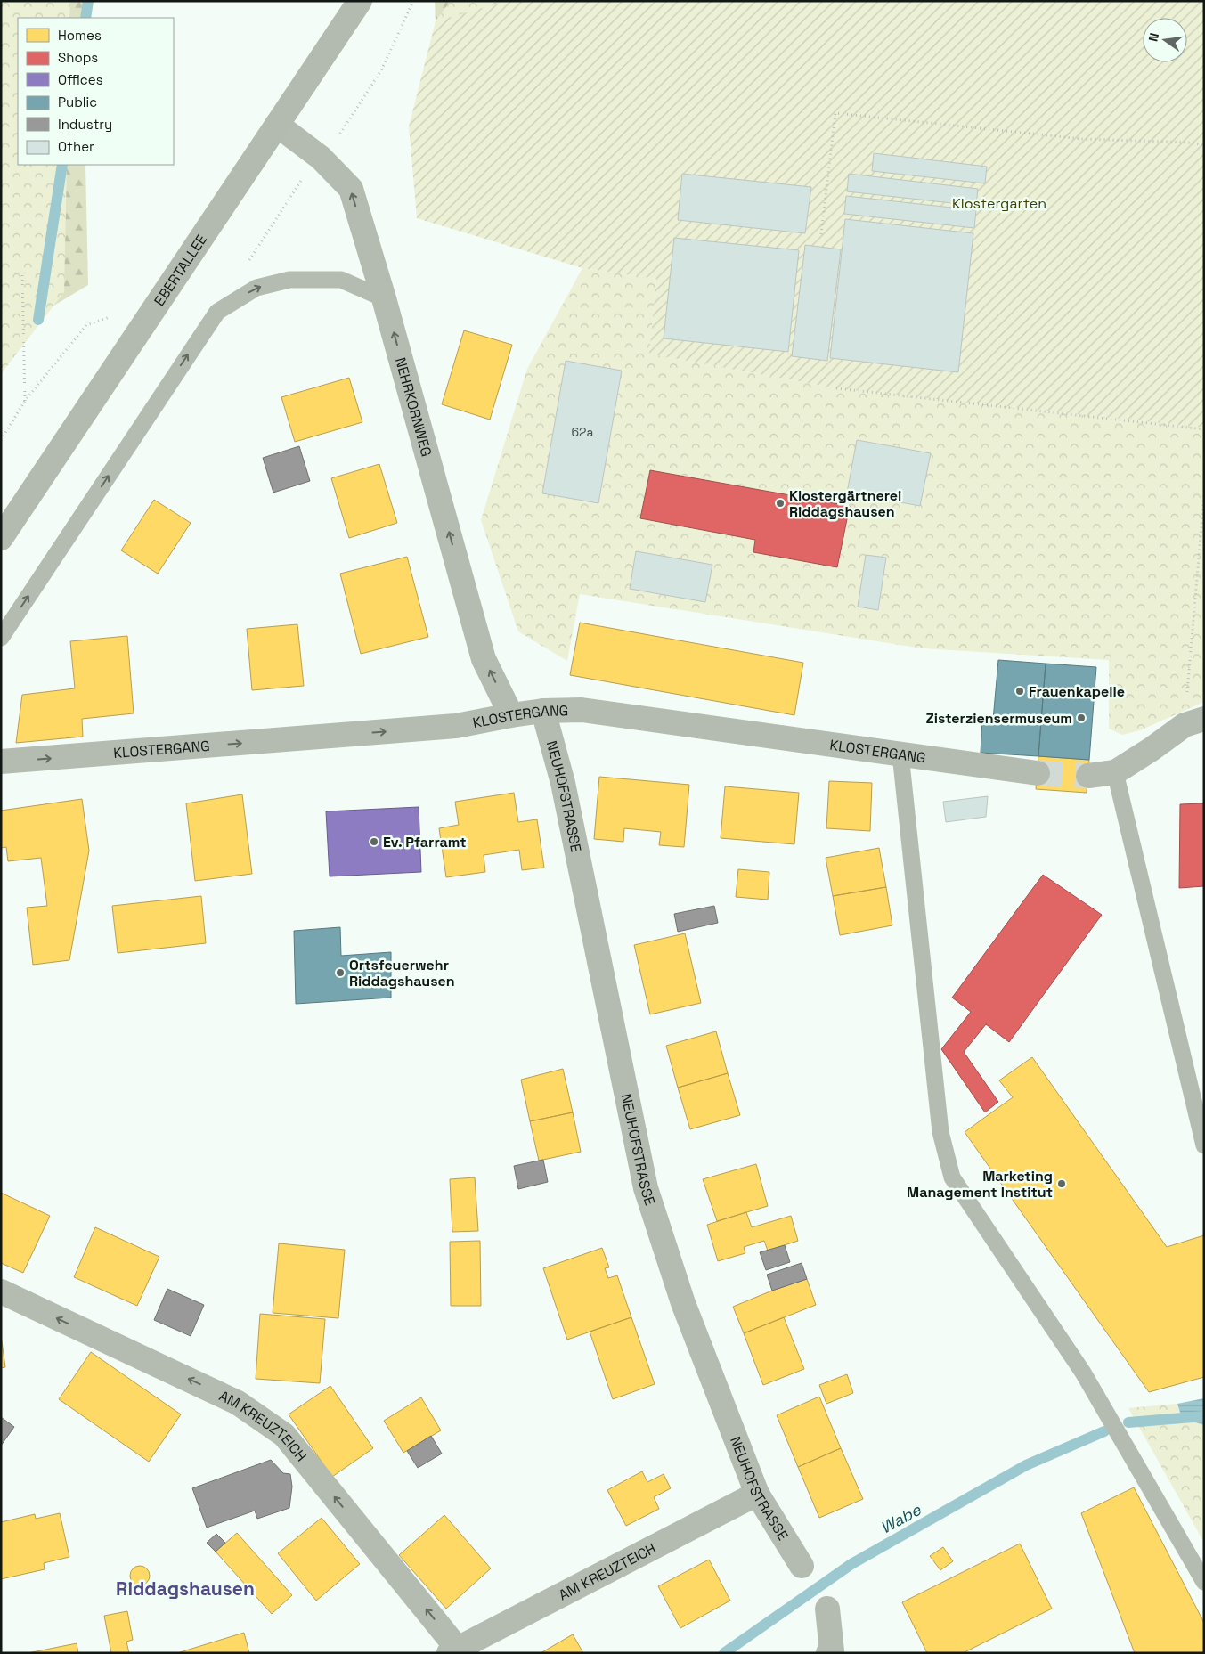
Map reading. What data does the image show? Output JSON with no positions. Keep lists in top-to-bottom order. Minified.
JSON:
{"streets":{"main road":["EBERTALLEE"],"street":["NEHRKORNWEG","KLOSTERGANG","NEUHOFSTRASSE","AM KREUZTEICH"]},"crossings":[["EBERTALLEE","NEHRKORNWEG"],["NEHRKORNWEG","KLOSTERGANG"],["KLOSTERGANG","NEUHOFSTRASSE"],["NEUHOFSTRASSE","AM KREUZTEICH"]],"one_way":["NEHRKORNWEG","KLOSTERGANG","AM KREUZTEICH"],"districts":["Riddagshausen"],"water":["Wabe"],"parks":["Klostergarten"],"places":["Klostergärtnerei Riddagshausen","Frauenkapelle","Zisterziensermuseum","Ev. Pfarramt","Ortsfeuerwehr Riddagshausen","Marketing Management Institut"],"house_numbers":["62a"],"legend":["Homes","Shops","Offices","Public","Industry","Other"],"north":"left"}
